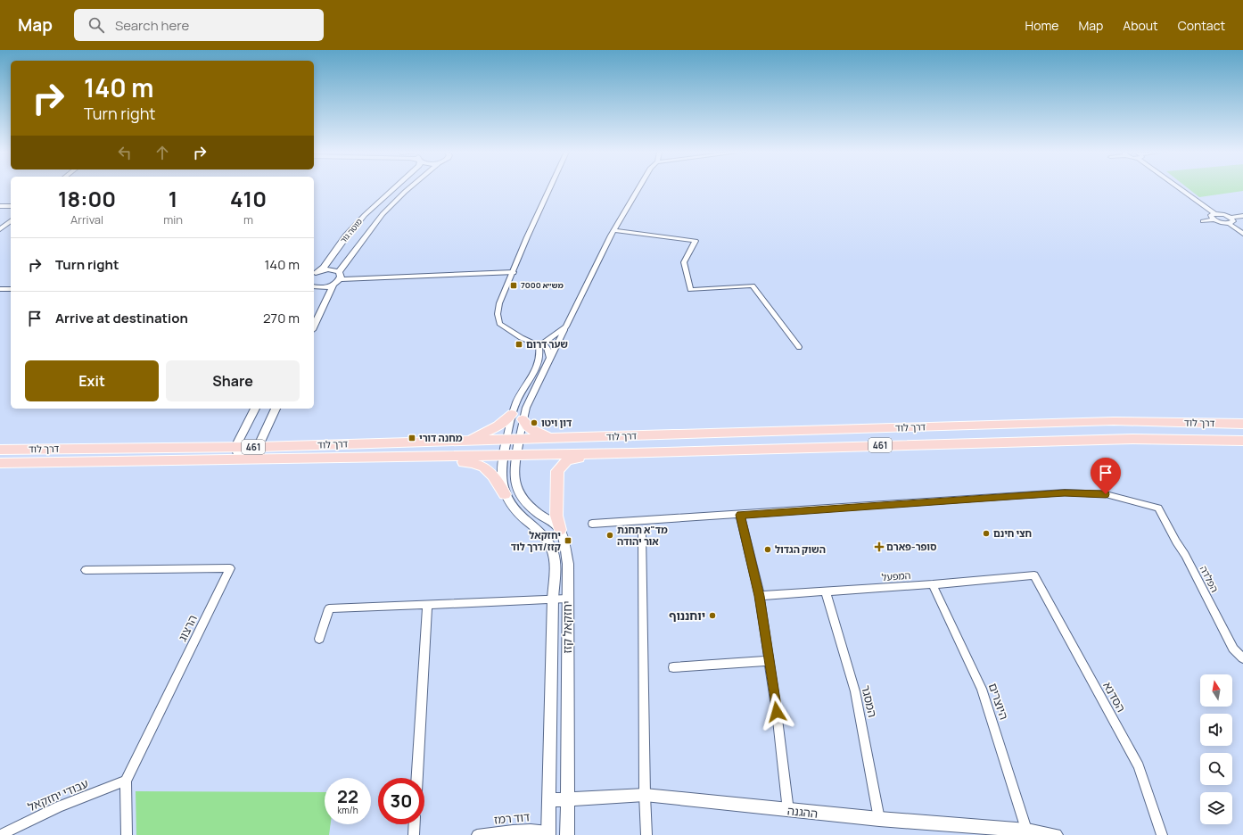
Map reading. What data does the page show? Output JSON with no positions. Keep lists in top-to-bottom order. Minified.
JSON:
{"streets":{"main road":["דרך לוד","461"],"street":["מוטה גור","המפעל","הפלדה","יחזקאל קזז","הרצוג","הסדנא","המסגר","היוצרים","עבודי יחזקאל","ההגנה","דוד רמז"]},"crossings":[["דרך לוד","יחזקאל קזז"],["המפעל","הסדנא"],["המפעל","המסגר"],["המפעל","היוצרים"],["יחזקאל קזז","ההגנה"],["יחזקאל קזז","דוד רמז"],["הרצוג","עבודי יחזקאל"],["המסגר","ההגנה"],["היוצרים","ההגנה"]],"places":{"transit":["מש״א 7000","שער דרום","מחנה דורי","יחזקאל קזז/דרך לוד"],"other":["דון ויטו","חצי חינם","מד\"א תחנת אור יהודה","השוק הגדול","יוחננוף"],"health":["סופר-פארם"]},"north":"top","page":{"header":"Map","search":"Search here","nav":["Home","Map","About","Contact"],"turn":["140 m","Turn right"],"eta":["18:00","Arrival","1","min","410","m"],"list":[{"name":"Turn right","value":"140 m"},{"name":"Arrive at destination","value":"270 m"}],"buttons":["Exit","Share"],"speed":"22 km/h","limit":"30"}}
